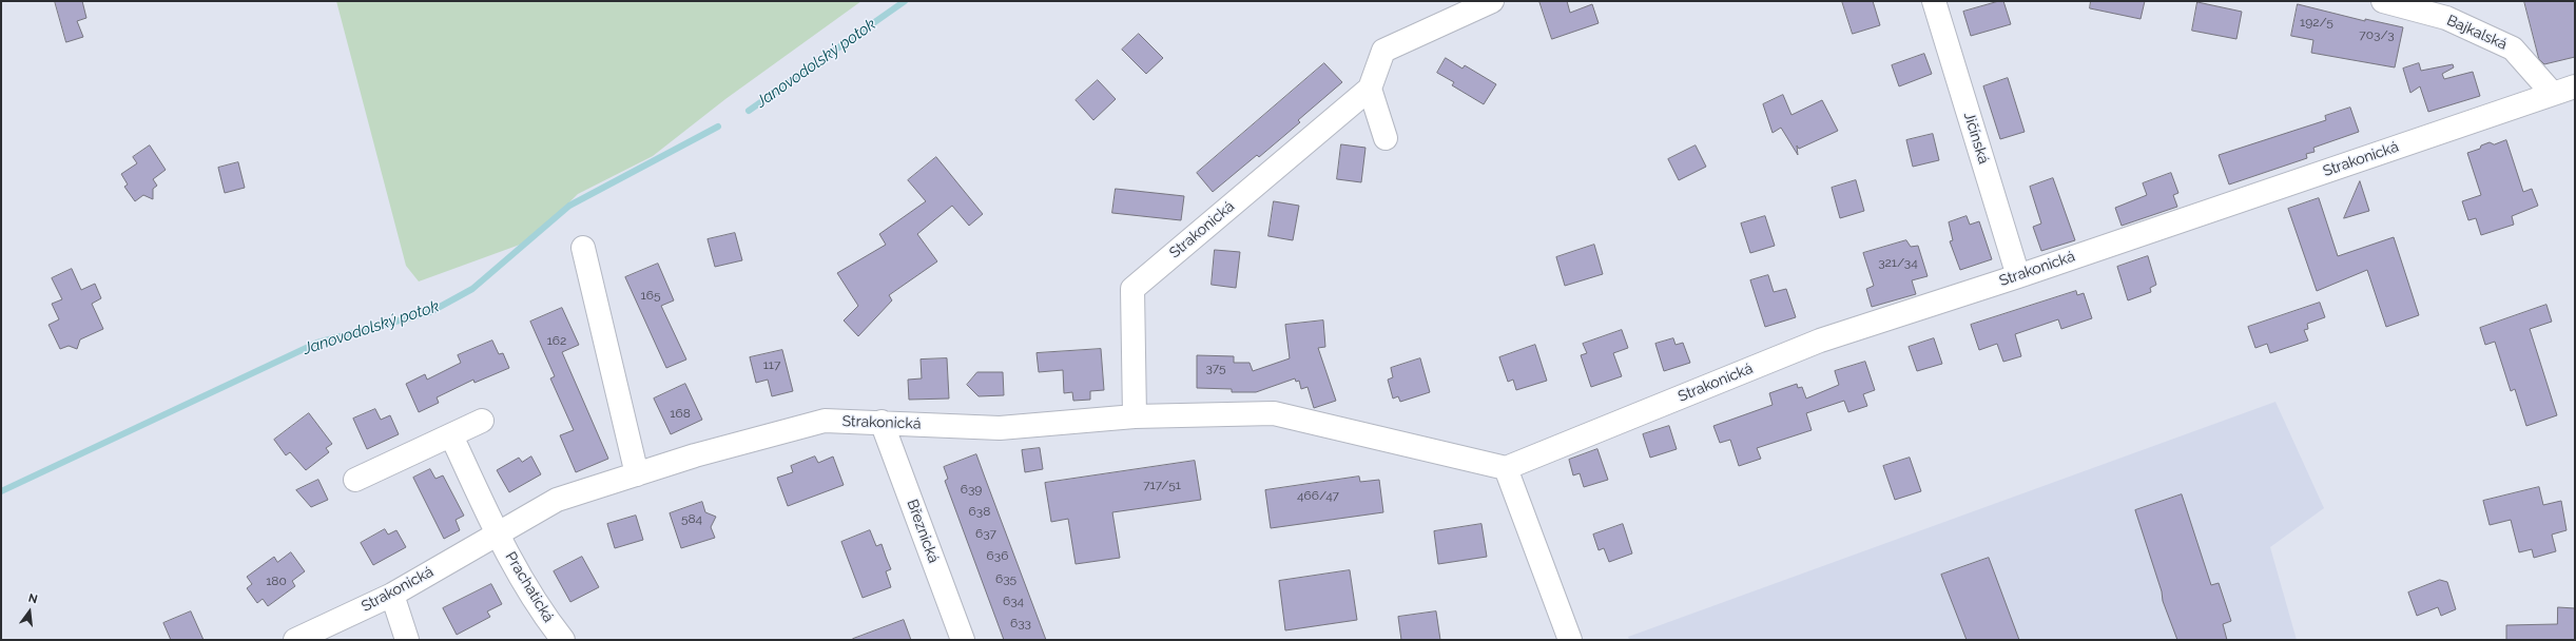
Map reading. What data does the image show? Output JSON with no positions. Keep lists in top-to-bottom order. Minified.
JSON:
{"streets":{"street":["Bajkalská","Jičínská","Strakonická","Březnická","Prachatická"]},"crossings":[["Bajkalská","Strakonická"],["Jičínská","Strakonická"],["Strakonická","Březnická"],["Strakonická","Prachatická"]],"water":["Janovodolský potok"],"house_numbers":["192/5","703/3","321/34","165","162","117","375","168","717/51","639","466/47","638","584","637","636","635","180","634","633"],"north":"top"}
